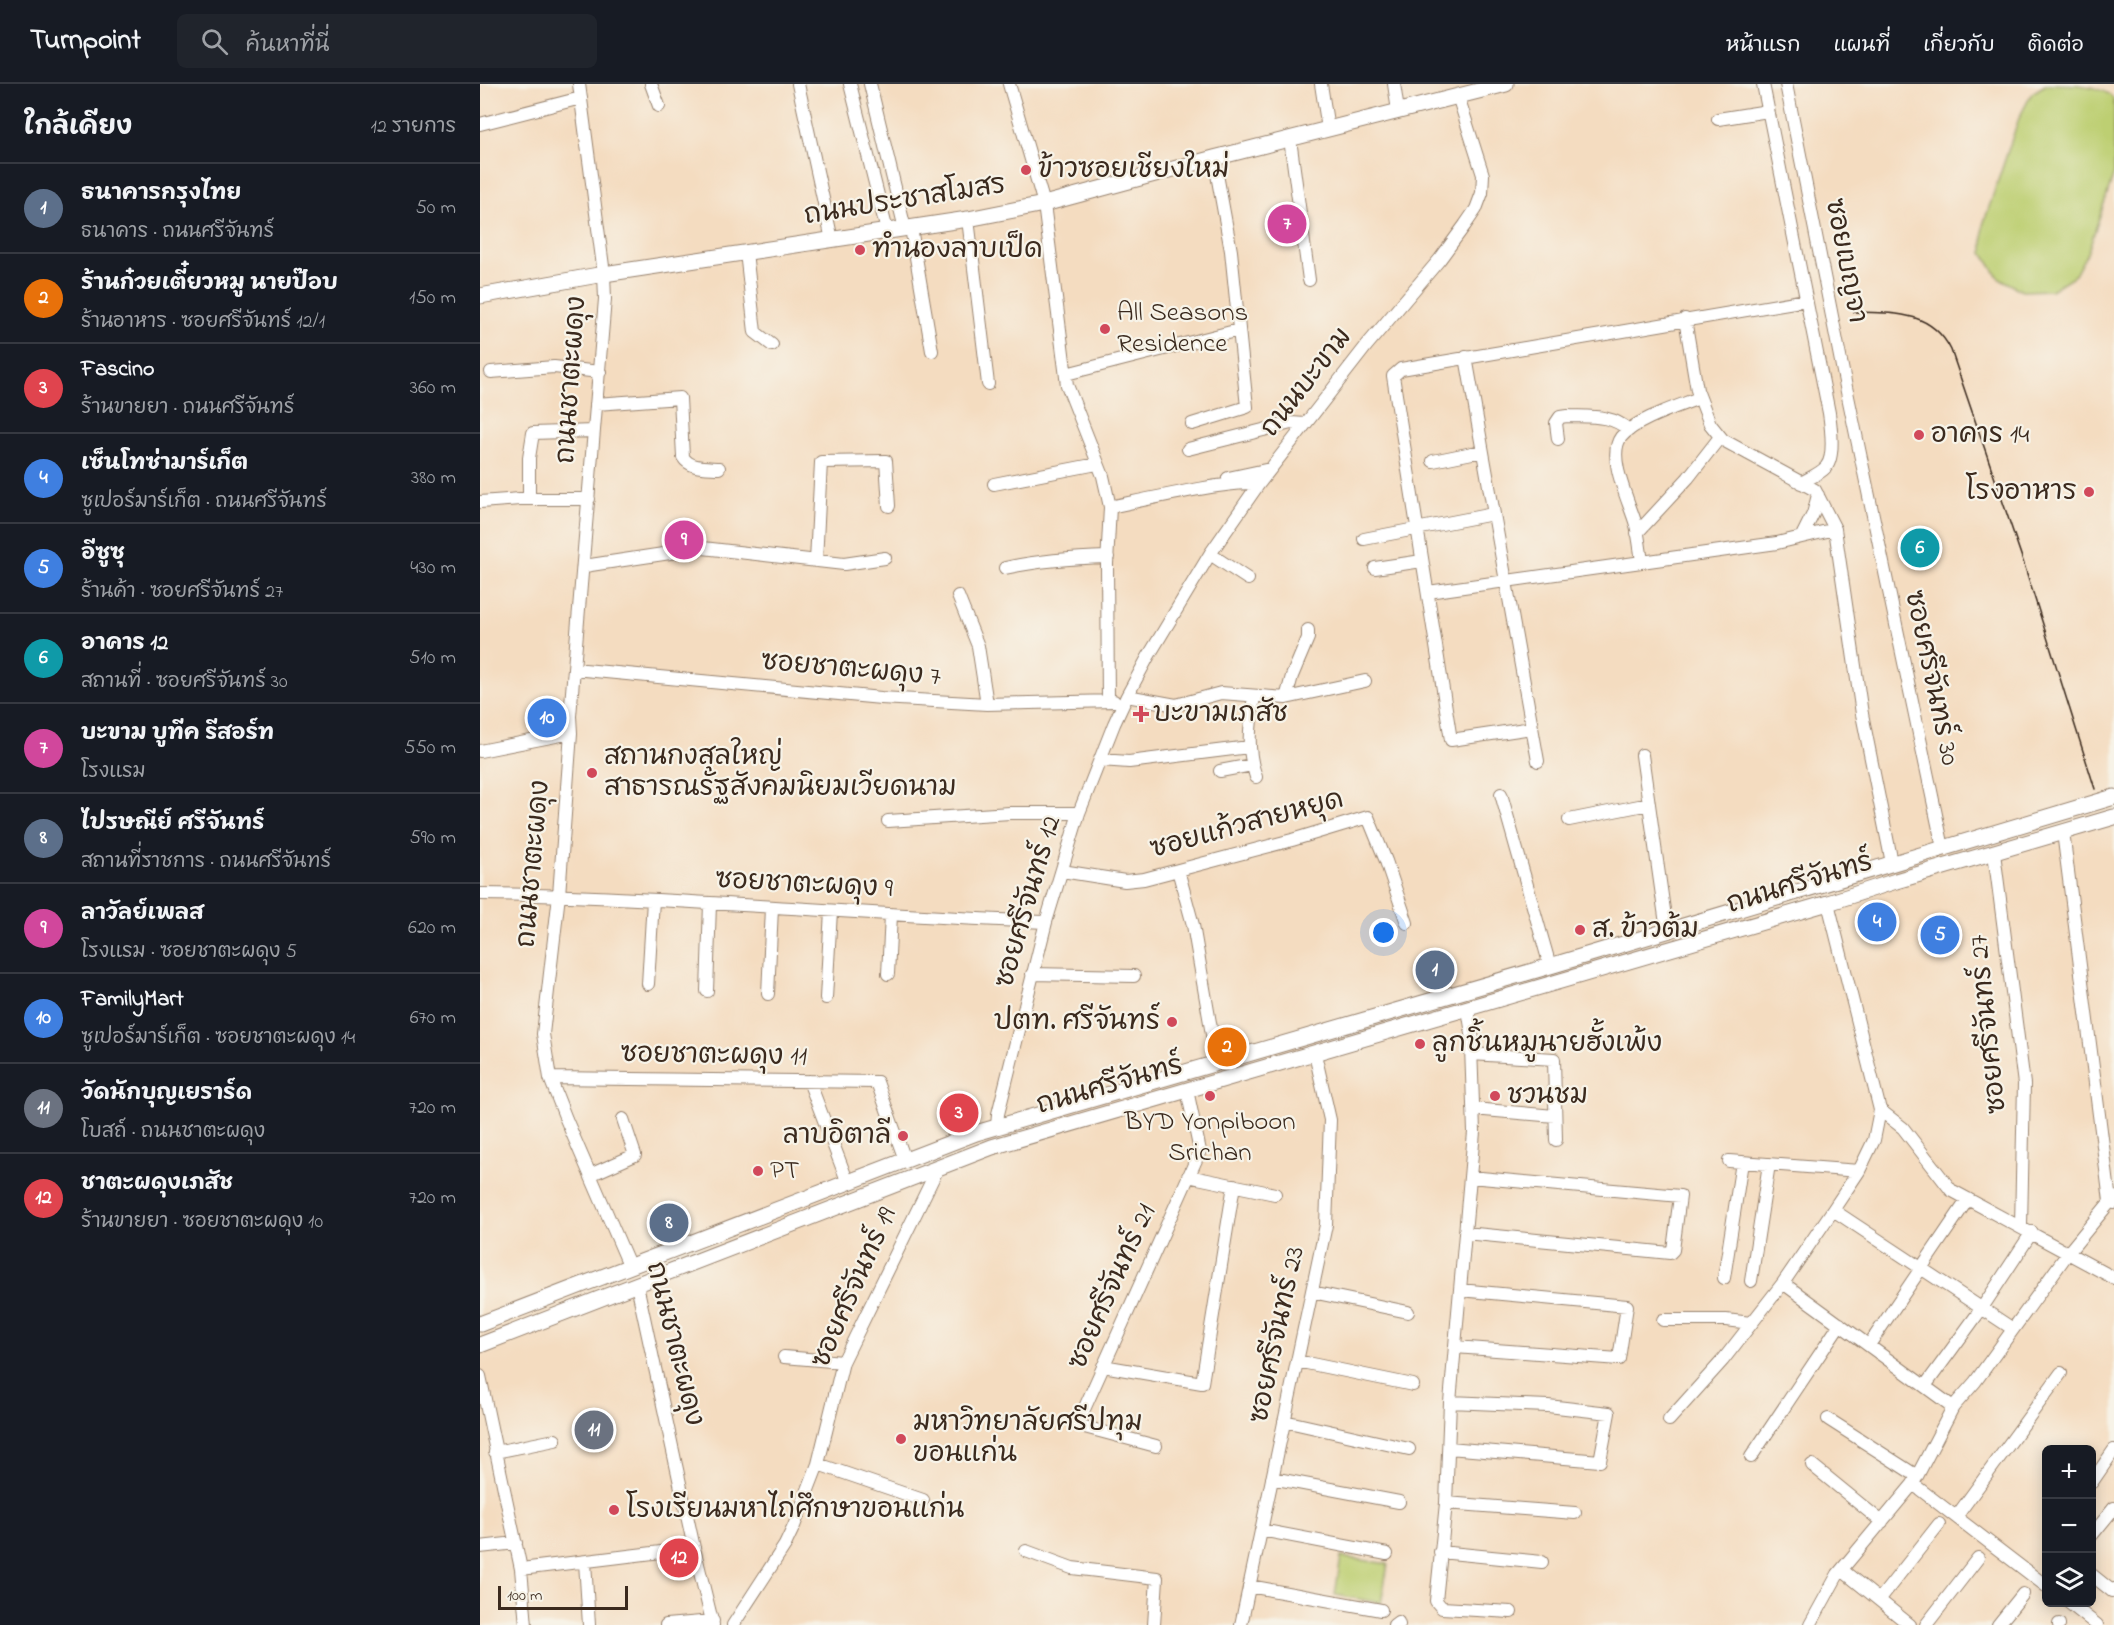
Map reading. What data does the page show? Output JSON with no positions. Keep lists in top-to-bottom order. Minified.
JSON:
{"streets":{"main road":["ถนนประชาสโมสร","ถนนชาตะผดุง","ถนนศรีจันทร์"],"street":["ซอยเบญจา","ถนนบะขาม","ซอยชาตะผดุง 7","ซอยศรีจันทร์ 30","ซอยแก้วสายหยุด","ซอยชาตะผดุง 9","ซอยศรีจันทร์ 12","ซอยศรีจันทร์ 27","ซอยชาตะผดุง 11","ซอยศรีจันทร์ 21","ซอยศรีจันทร์ 19","ซอยศรีจันทร์ 23"]},"crossings":[["ถนนประชาสโมสร","ถนนชาตะผดุง"],["ถนนประชาสโมสร","ถนนบะขาม"],["ซอยเบญจา","ซอยศรีจันทร์ 30"],["ถนนชาตะผดุง","ซอยชาตะผดุง 7"],["ถนนชาตะผดุง","ถนนศรีจันทร์"],["ถนนชาตะผดุง","ซอยชาตะผดุง 9"],["ถนนชาตะผดุง","ซอยชาตะผดุง 11"],["ถนนบะขาม","ซอยชาตะผดุง 7"],["ถนนบะขาม","ซอยศรีจันทร์ 12"],["ซอยชาตะผดุง 7","ซอยศรีจันทร์ 12"],["ซอยศรีจันทร์ 30","ถนนศรีจันทร์"],["ซอยแก้วสายหยุด","ซอยศรีจันทร์ 12"],["ถนนศรีจันทร์","ซอยศรีจันทร์ 12"],["ถนนศรีจันทร์","ซอยศรีจันทร์ 27"],["ถนนศรีจันทร์","ซอยชาตะผดุง 11"],["ถนนศรีจันทร์","ซอยศรีจันทร์ 21"],["ถนนศรีจันทร์","ซอยศรีจันทร์ 19"],["ถนนศรีจันทร์","ซอยศรีจันทร์ 23"],["ซอยชาตะผดุง 9","ซอยศรีจันทร์ 12"]],"places":{"other":["ข้าวซอยเชียงใหม่","ทำนองลาบเป็ด","All Seasons Residence","อาคาร 14","โรงอาหาร","สถานกงสุลใหญ่ สาธารณรัฐสังคมนิยมเวียดนาม","ส. ข้าวต้ม","ปตท. ศรีจันทร์","ลูกชิ้นหมูนายฮั้งเพ้ง","BYD Yonpiboon Srichan","ชวนชม","ลาบอิตาลี","PT","มหาวิทยาลัยศรีปทุม ขอนแก่น","โรงเรียนมหาไถ่ศึกษาขอนแก่น"],"health":["บะขามเภสัช"]},"scale_bar":"100 m","page":{"header":"Turnpoint","search":"ค้นหาที่นี่","nav":["หน้าแรก","แผนที่","เกี่ยวกับ","ติดต่อ"],"heading":["ใกล้เคียง","12 รายการ"],"list":[{"mark":"1","name":"ธนาคารกรุงไทย","note":"ธนาคาร · ถนนศรีจันทร์","value":"50 m"},{"mark":"2","name":"ร้านก๋วยเตี๋ยวหมู นายป๊อบ","note":"ร้านอาหาร · ซอยศรีจันทร์ 12/1","value":"150 m"},{"mark":"3","name":"Fascino","note":"ร้านขายยา · ถนนศรีจันทร์","value":"360 m"},{"mark":"4","name":"เซ็นโทซ่ามาร์เก็ต","note":"ซูเปอร์มาร์เก็ต · ถนนศรีจันทร์","value":"380 m"},{"mark":"5","name":"อีซูซุ","note":"ร้านค้า · ซอยศรีจันทร์ 27","value":"430 m"},{"mark":"6","name":"อาคาร 12","note":"สถานที่ · ซอยศรีจันทร์ 30","value":"510 m"},{"mark":"7","name":"บะขาม บูทีค รีสอร์ท","note":"โรงแรม","value":"550 m"},{"mark":"8","name":"ไปรษณีย์ ศรีจันทร์","note":"สถานที่ราชการ · ถนนศรีจันทร์","value":"590 m"},{"mark":"9","name":"ลาวัลย์เพลส","note":"โรงแรม · ซอยชาตะผดุง 5","value":"620 m"},{"mark":"10","name":"FamilyMart","note":"ซูเปอร์มาร์เก็ต · ซอยชาตะผดุง 14","value":"670 m"},{"mark":"11","name":"วัดนักบุญเยราร์ด","note":"โบสถ์ · ถนนชาตะผดุง","value":"720 m"},{"mark":"12","name":"ชาตะผดุงเภสัช","note":"ร้านขายยา · ซอยชาตะผดุง 10","value":"720 m"}],"pins":["7","9","6","10","4","5","1","2","3","8","11","12"],"map_buttons":["+","−"],"scale":"100 m"}}
